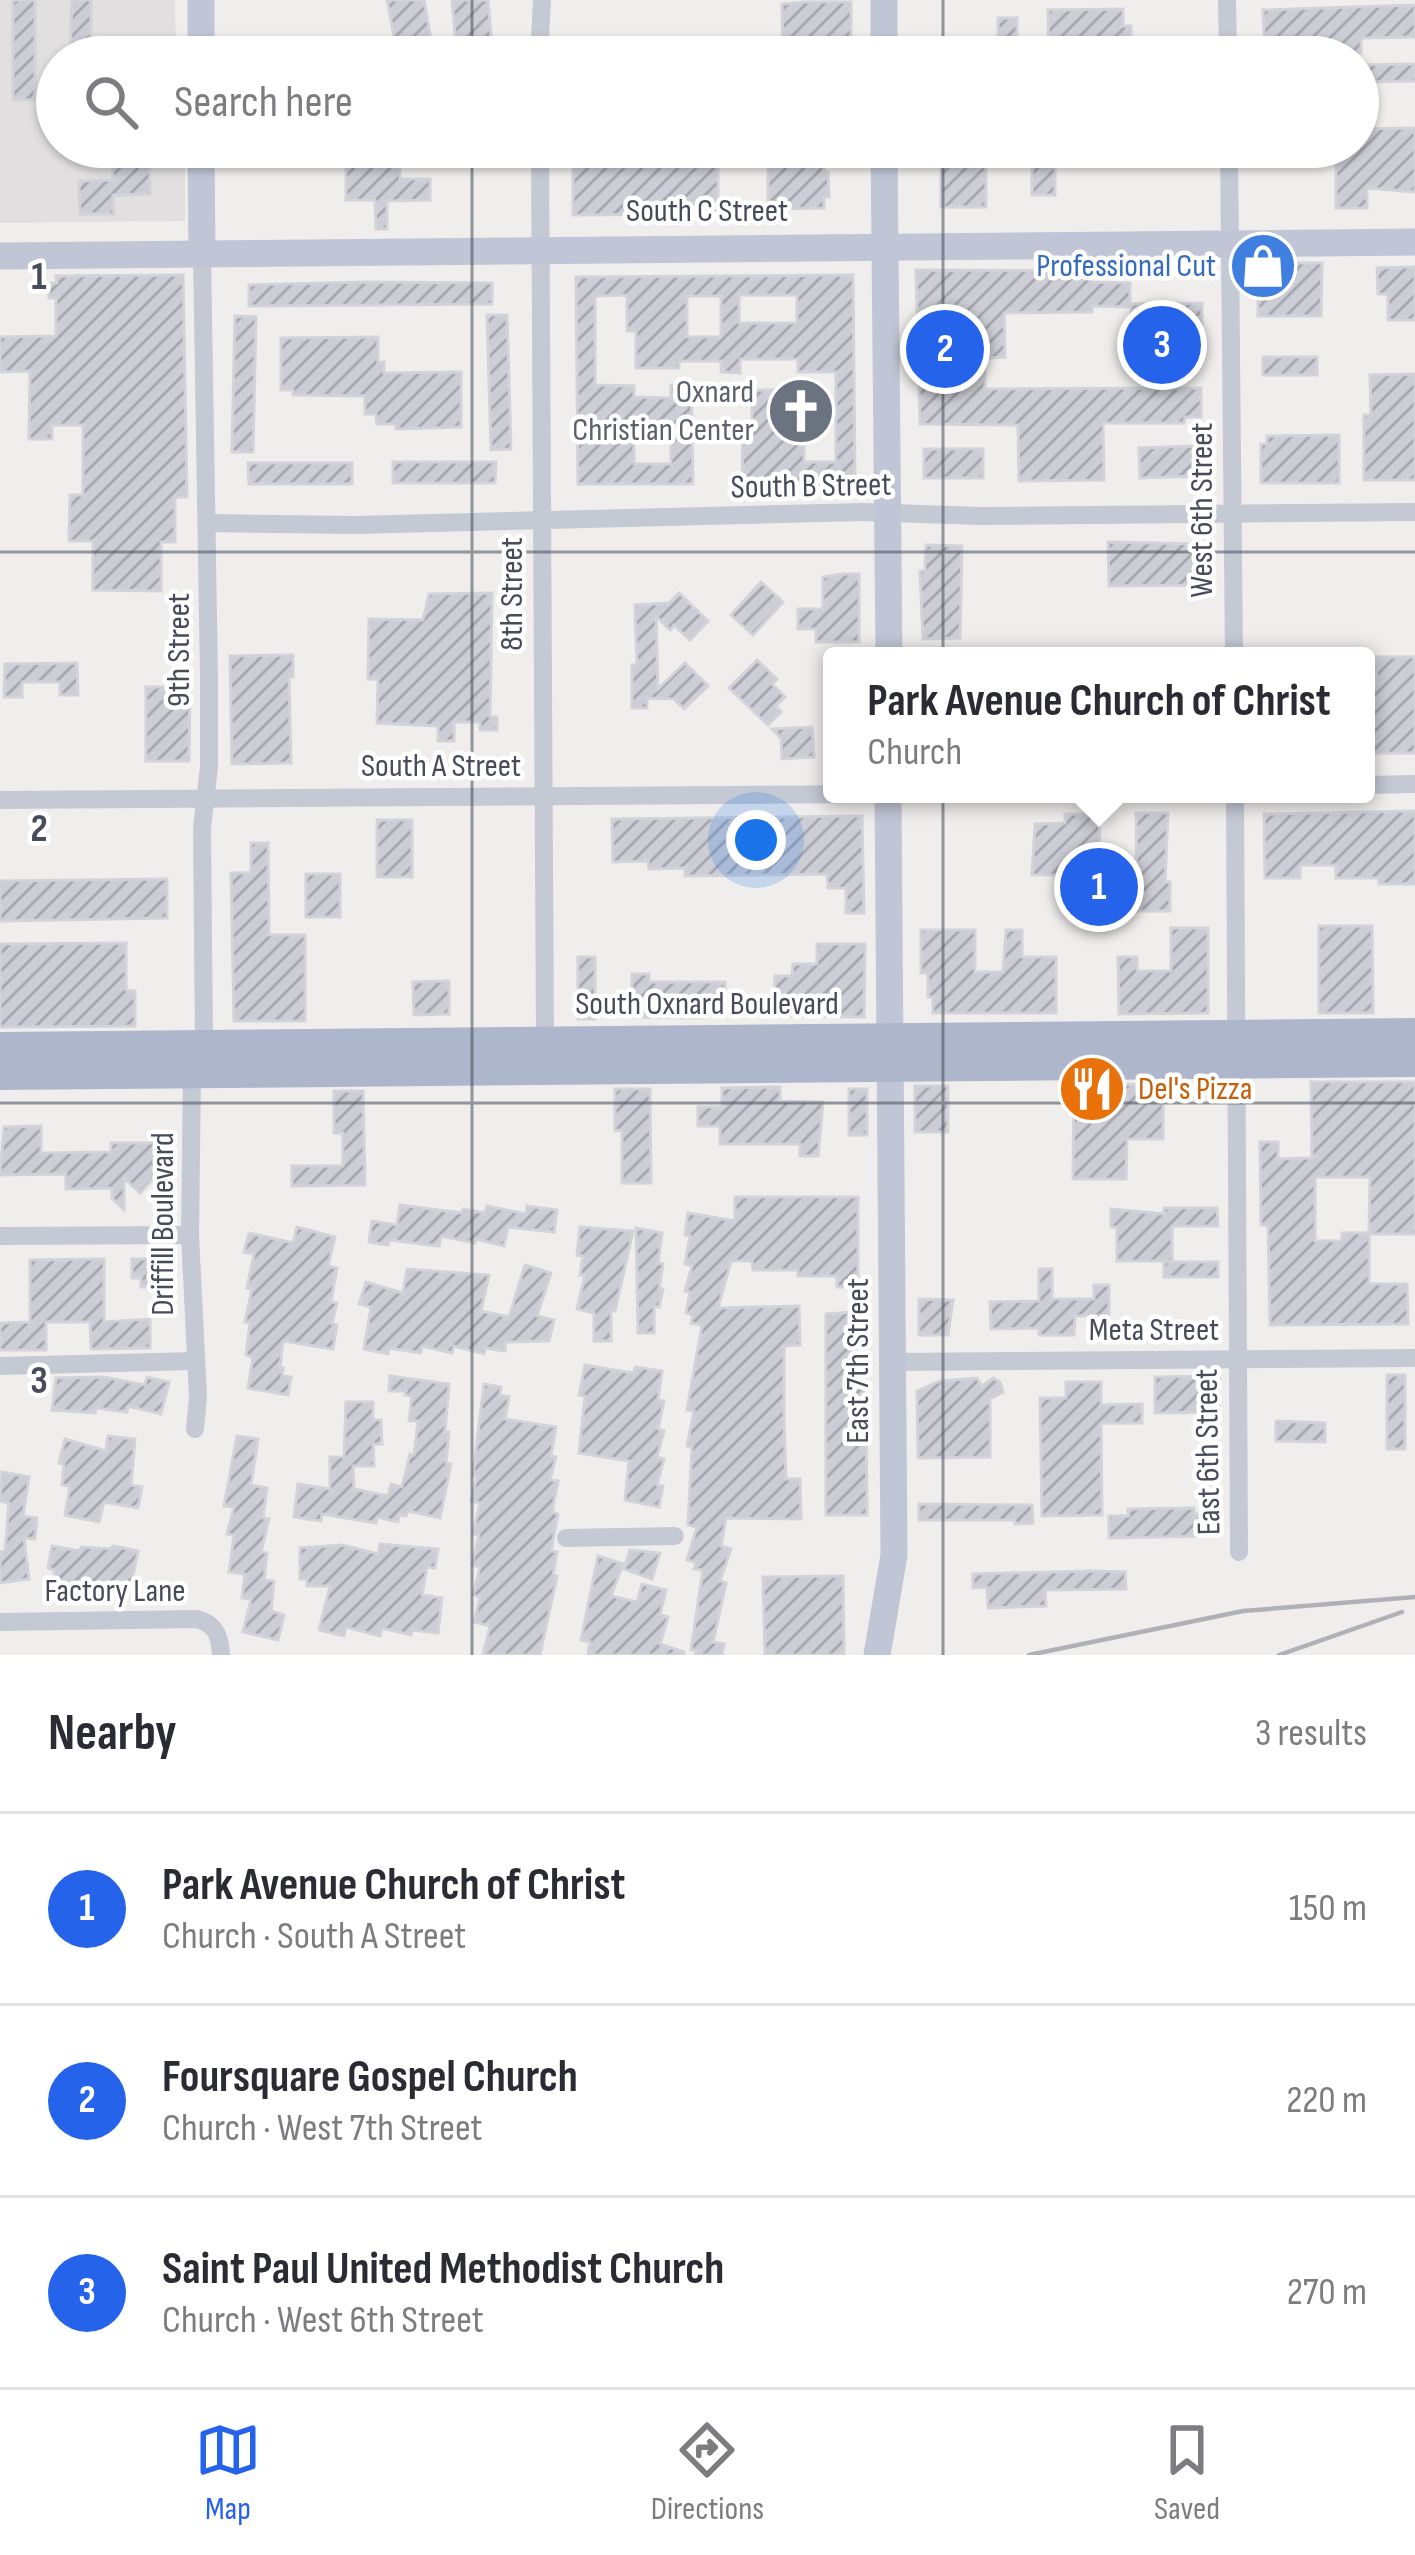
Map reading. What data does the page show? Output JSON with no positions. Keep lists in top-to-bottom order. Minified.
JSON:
{"streets":{"main road":["South Oxnard Boulevard"],"street":["South C Street","South B Street","West 6th Street","8th Street","9th Street","South A Street","Driffill Boulevard","Meta Street","East 7th Street","East 6th Street","Factory Lane"]},"crossings":[["South C Street","West 6th Street"],["South C Street","8th Street"],["South C Street","9th Street"],["South B Street","West 6th Street"],["South B Street","8th Street"],["South B Street","9th Street"],["8th Street","South A Street"],["8th Street","South Oxnard Boulevard"],["9th Street","South A Street"],["9th Street","South Oxnard Boulevard"],["9th Street","Driffill Boulevard"],["South Oxnard Boulevard","Driffill Boulevard"],["South Oxnard Boulevard","East 7th Street"],["South Oxnard Boulevard","East 6th Street"],["Meta Street","East 7th Street"],["Meta Street","East 6th Street"]],"places":{"shop":["Professional Cut"],"church":["Oxnard Christian Center"],"restaurant":["Del's Pizza"]},"page":{"search":"Search here","pins":["3","2","1"],"popup":["Park Avenue Church of Christ","Church"],"heading":["Nearby","3 results"],"list":[{"mark":"1","name":"Park Avenue Church of Christ","note":"Church · South A Street","value":"150 m"},{"mark":"2","name":"Foursquare Gospel Church","note":"Church · West 7th Street","value":"220 m"},{"mark":"3","name":"Saint Paul United Methodist Church","note":"Church · West 6th Street","value":"270 m"}],"nav":["Map","Directions","Saved"]},"grid":{"rows":["1","2","3"]}}
